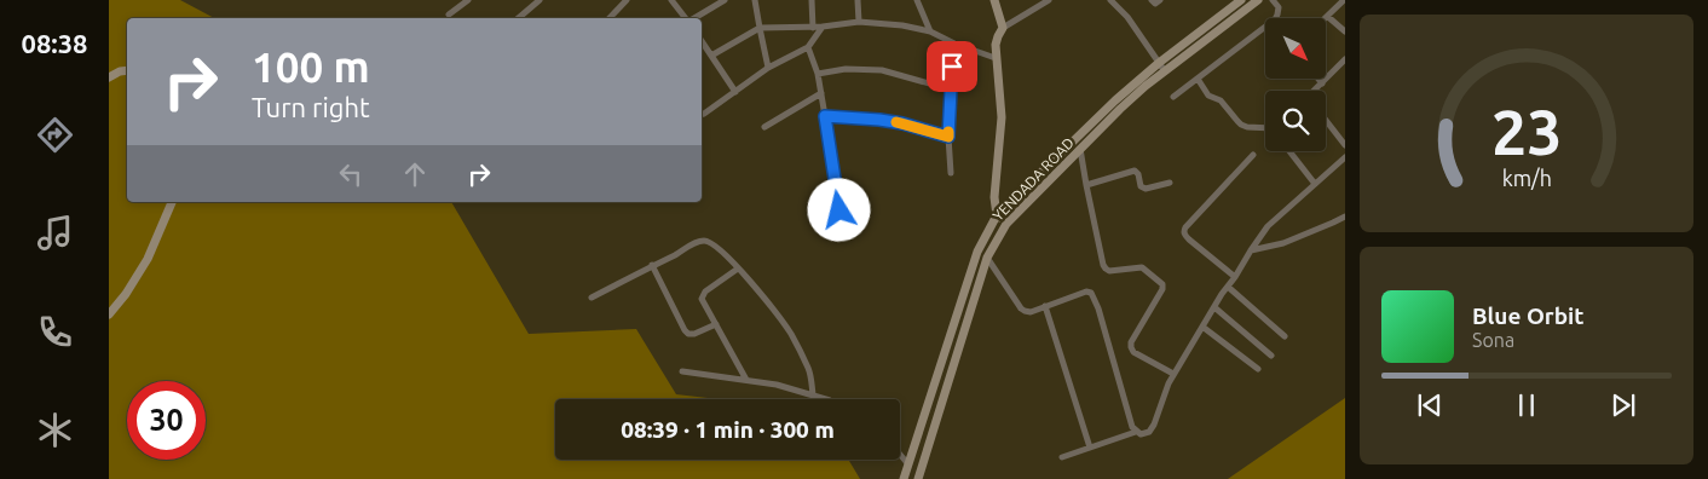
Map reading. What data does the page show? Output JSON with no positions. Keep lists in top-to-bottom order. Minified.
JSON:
{"streets":{"main road":["YENDADA ROAD"]},"north":"bottom right","page":{"tabs":"08:38","turn":["100 m","Turn right"],"song":["Blue Orbit","Sona"],"limit":"30","trip":"08:39 · 1 min · 300 m","gauge":["23","km/h"]}}
